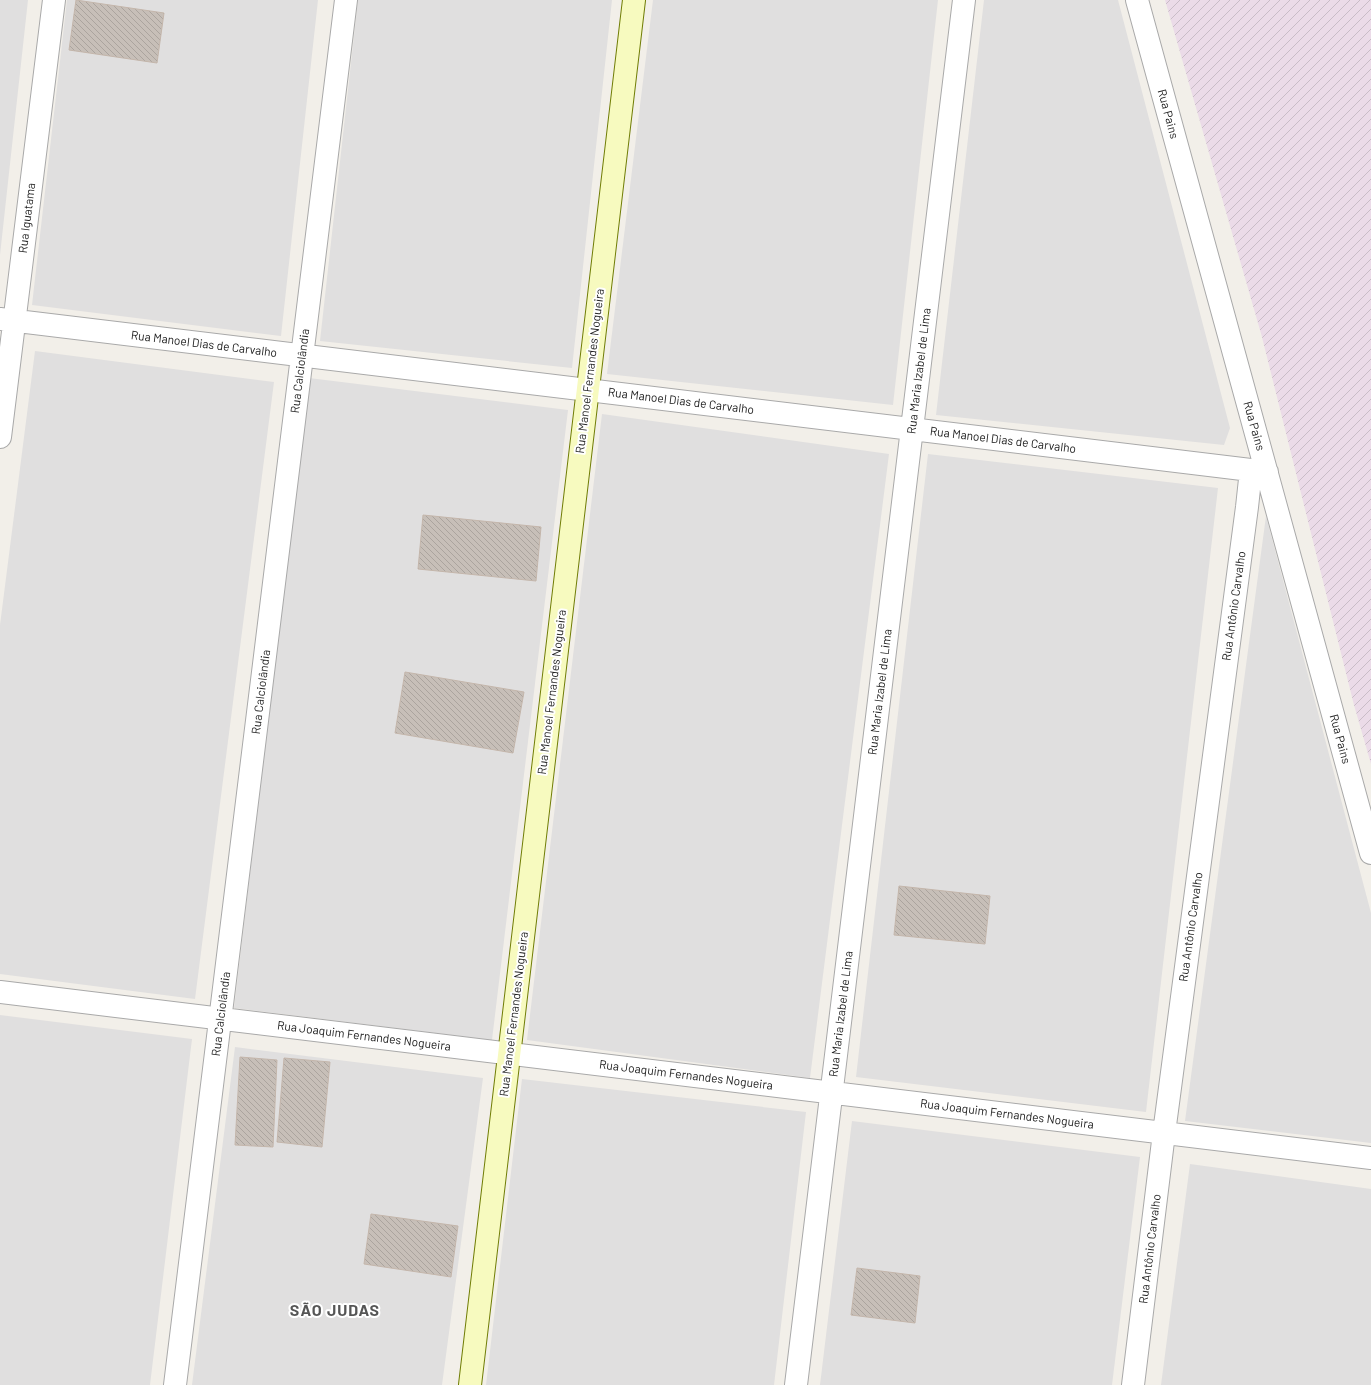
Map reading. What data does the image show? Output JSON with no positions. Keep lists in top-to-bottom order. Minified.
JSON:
{"streets":{"street":["Rua Pains","Rua Iguatama","Rua Manoel Dias de Carvalho","Rua Calciolândia","Rua Manoel Fernandes Nogueira","Rua Maria Izabel de Lima","Rua Antônio Carvalho","Rua Joaquim Fernandes Nogueira"]},"crossings":[["Rua Pains","Rua Manoel Dias de Carvalho"],["Rua Pains","Rua Antônio Carvalho"],["Rua Iguatama","Rua Manoel Dias de Carvalho"],["Rua Manoel Dias de Carvalho","Rua Calciolândia"],["Rua Manoel Dias de Carvalho","Rua Manoel Fernandes Nogueira"],["Rua Manoel Dias de Carvalho","Rua Maria Izabel de Lima"],["Rua Manoel Dias de Carvalho","Rua Antônio Carvalho"],["Rua Calciolândia","Rua Joaquim Fernandes Nogueira"],["Rua Manoel Fernandes Nogueira","Rua Joaquim Fernandes Nogueira"],["Rua Maria Izabel de Lima","Rua Joaquim Fernandes Nogueira"],["Rua Antônio Carvalho","Rua Joaquim Fernandes Nogueira"]],"districts":["SÃO JUDAS"]}
